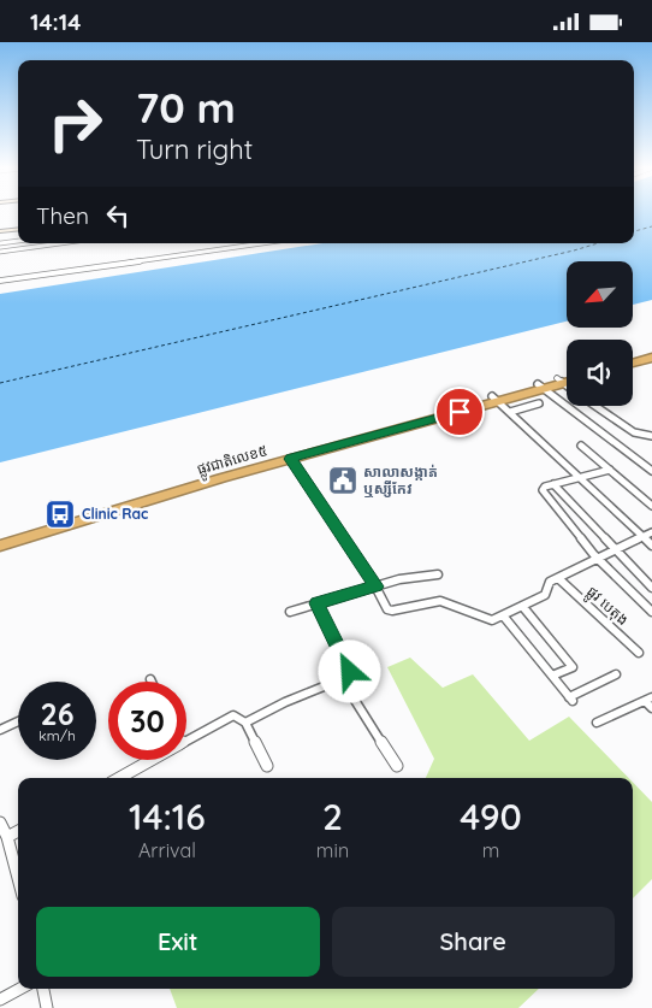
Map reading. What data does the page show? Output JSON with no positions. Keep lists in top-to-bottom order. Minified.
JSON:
{"streets":{"highway":["ផ្លូវជាតិលេខ៥"],"street":["ផ្លូវ បេតុង"]},"places":{"public building":["សាលាសង្កាត់ ឬស្សីកែវ"],"bus stop":["Clinic Rac"]},"north":"bottom left","page":{"status":"14:14","turn":["70 m","Turn right"],"then":"Then","speed":"26 km/h","limit":"30","eta":["14:16","Arrival","2","min","490","m"],"buttons":["Exit","Share"]}}
